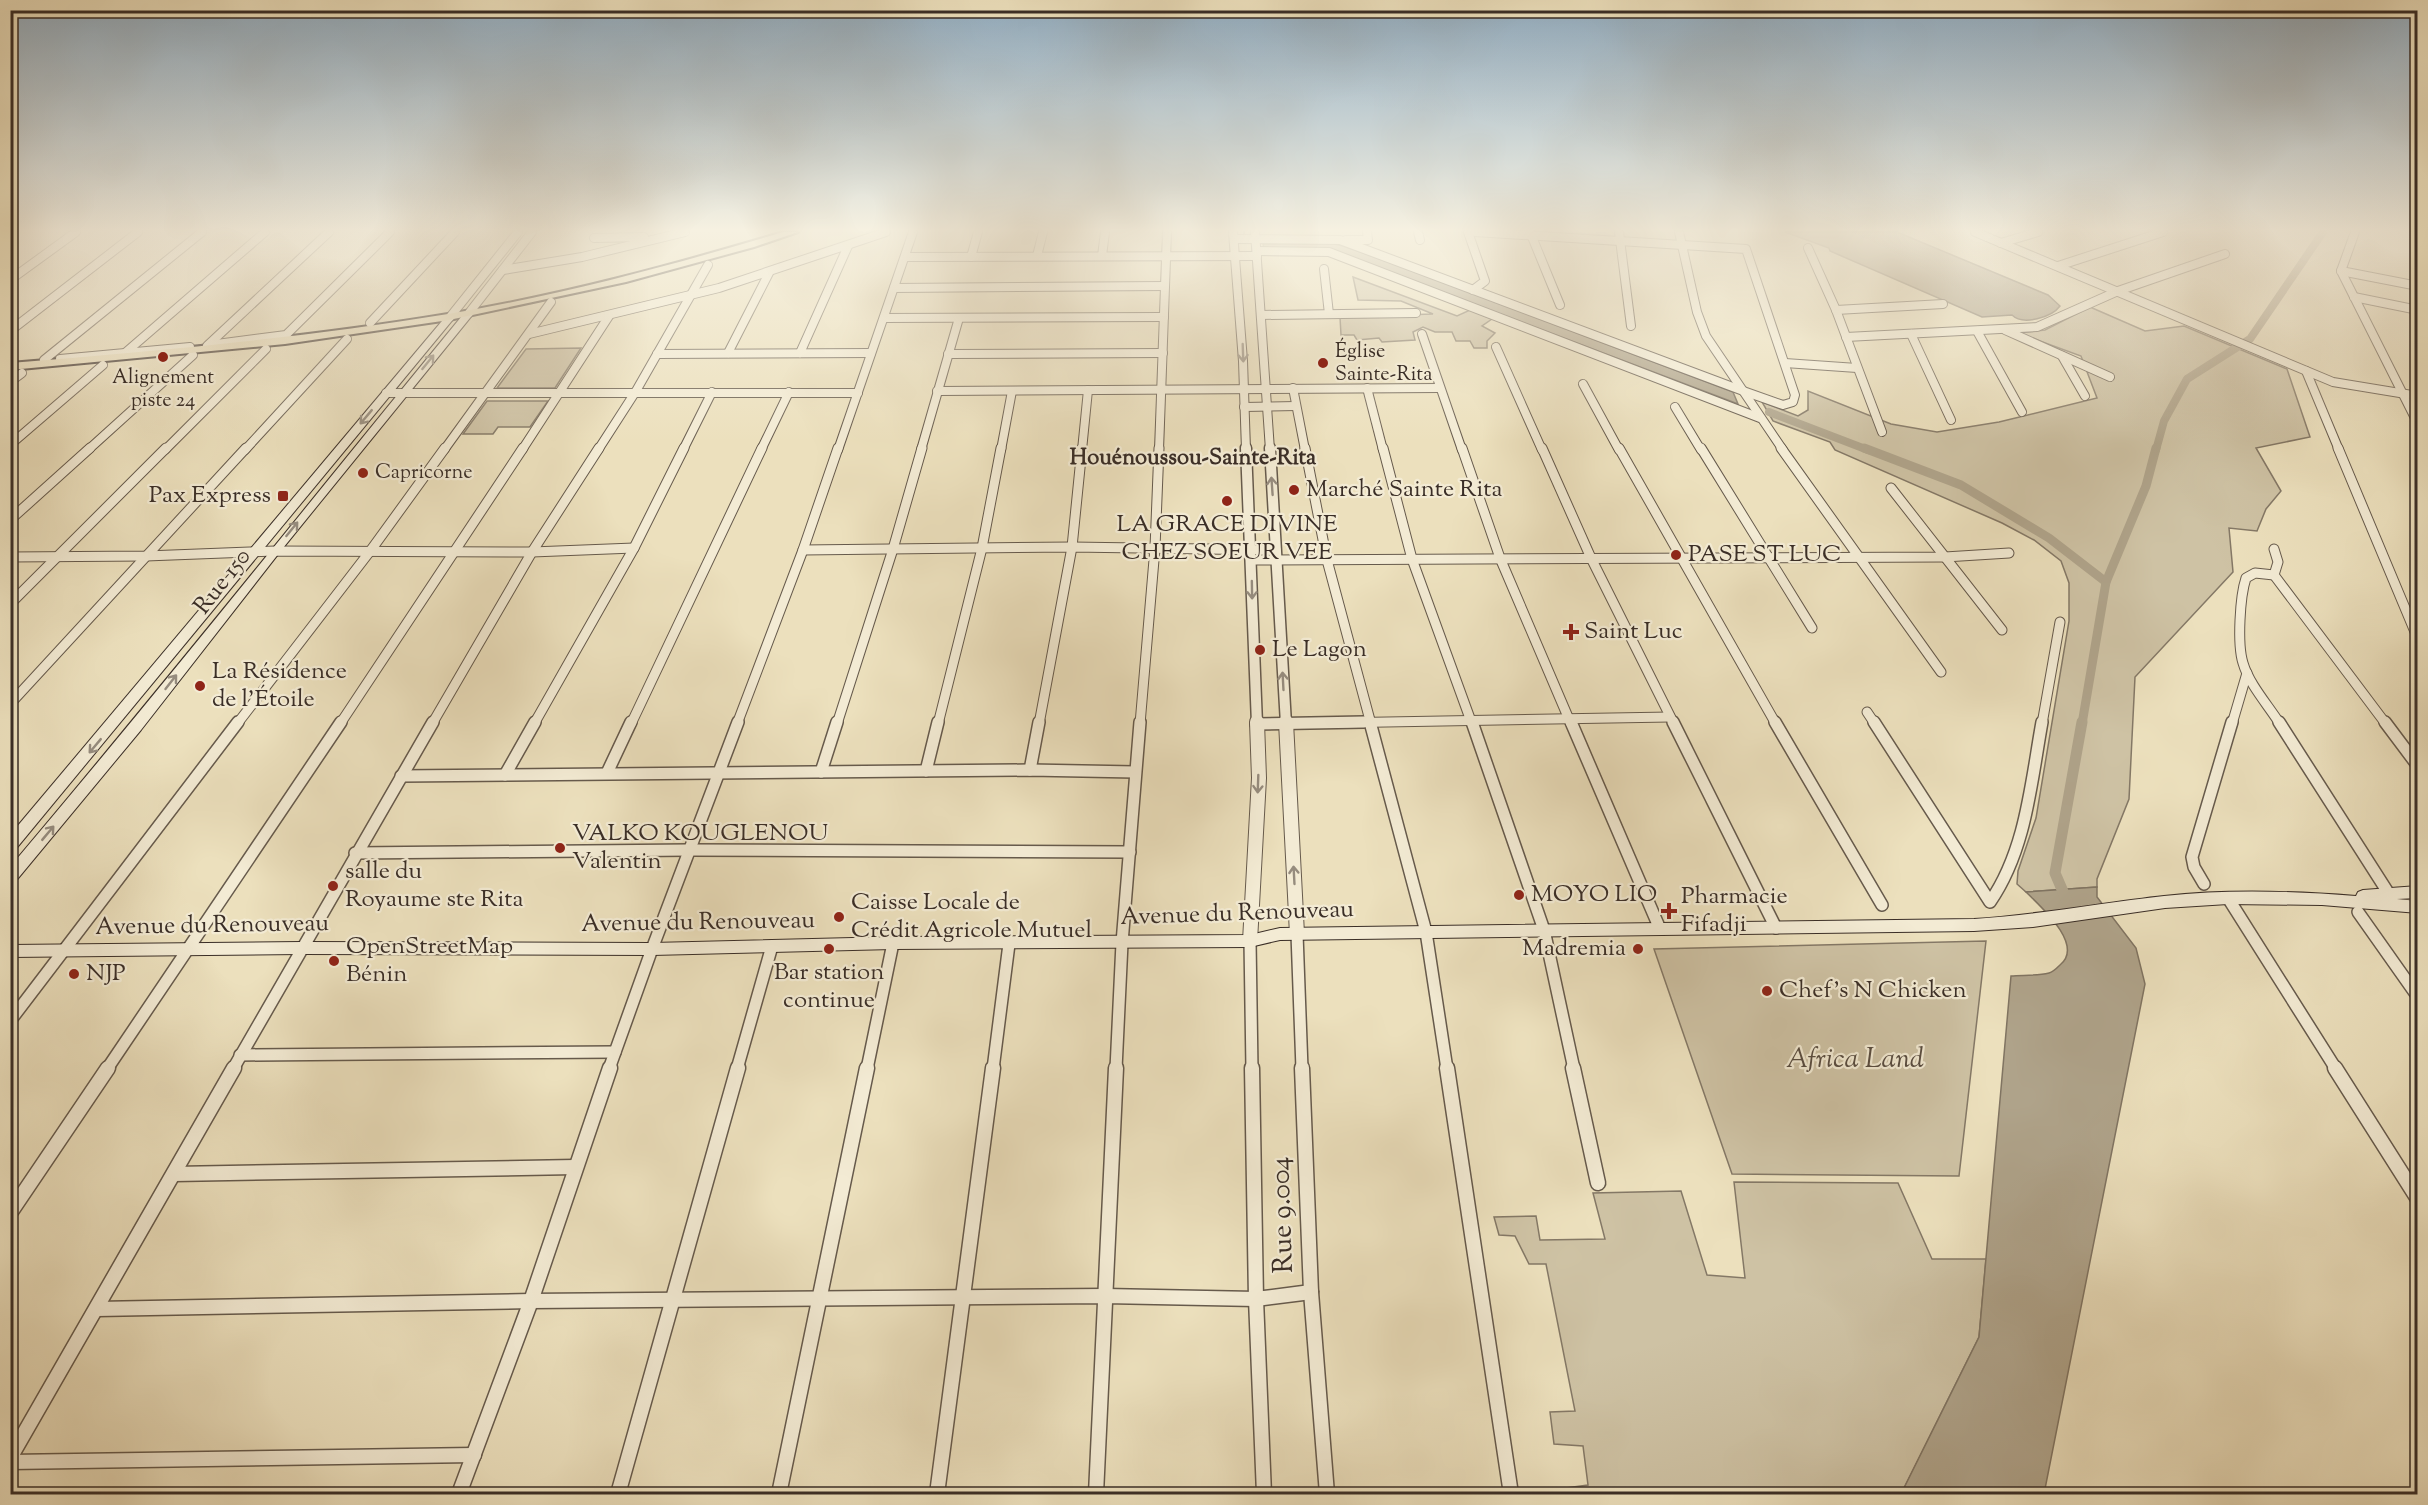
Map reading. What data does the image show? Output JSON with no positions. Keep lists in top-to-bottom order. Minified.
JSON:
{"streets":{"main road":["Rue 150","Avenue du Renouveau"],"street":["Rue 9.004"]},"crossings":[["Avenue du Renouveau","Rue 9.004"]],"districts":["Houénoussou-Sainte-Rita"],"parks":["Africa Land"],"places":{"other":["Alignement piste 24","Église Sainte-Rita","Capricorne","Marché Sainte Rita","LA GRACE DIVINE CHEZ SOEUR VEE","PASE ST LUC","Le Lagon","La Résidence de l'Étoile","VALKO KOUGLENOU Valentin","salle du Royaume ste Rita","MOYO LIO","Caisse Locale de Crédit Agricole Mutuel","Bar station continue","Madremia","OpenStreetMap Bénin","NJP","Chef's N Chicken"],"transit":["Pax Express"],"health":["Saint Luc","Pharmacie Fifadji"]}}
